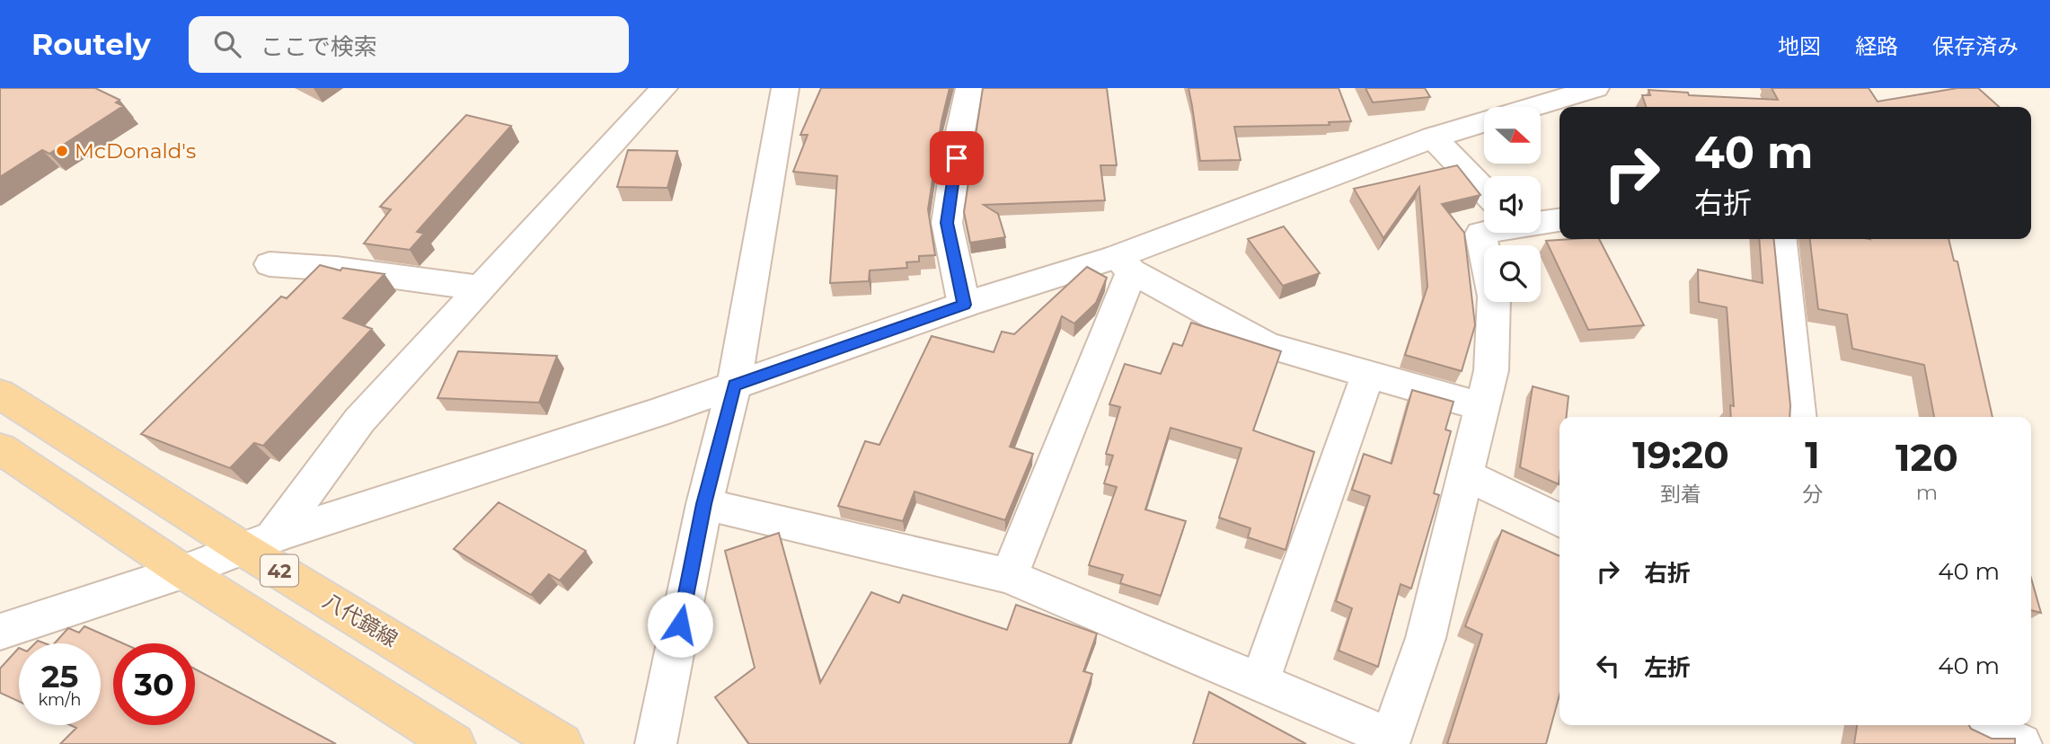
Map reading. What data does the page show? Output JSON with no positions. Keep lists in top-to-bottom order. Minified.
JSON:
{"streets":{"main road":["42","八代鏡線"]},"places":["McDonald's"],"north":"right","page":{"header":"Routely","search":"ここで検索","nav":["地図","経路","保存済み"],"turn":["40 m","右折"],"eta":["19:20","到着","1","分","120","m"],"list":[{"name":"右折","value":"40 m"},{"name":"左折","value":"40 m"}],"speed":"25 km/h","limit":"30"}}
